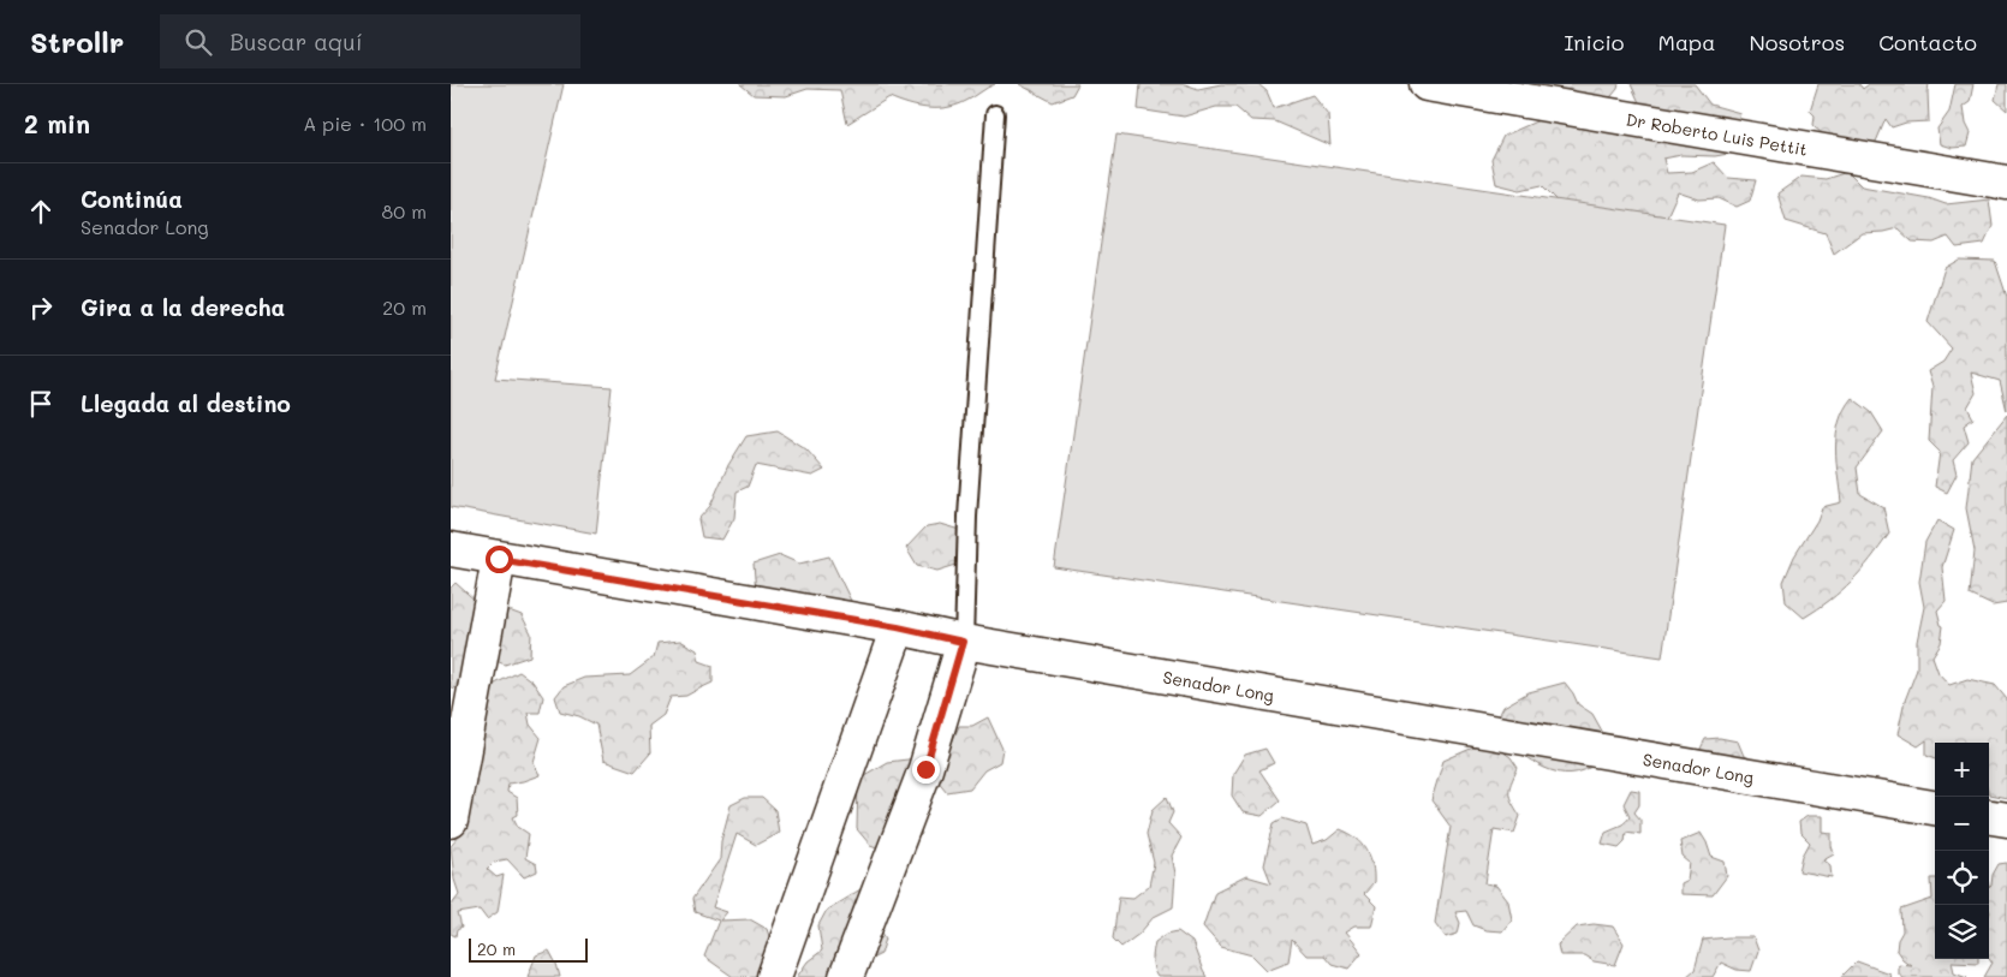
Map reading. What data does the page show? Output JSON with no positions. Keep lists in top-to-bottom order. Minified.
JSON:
{"streets":{"street":["Dr Roberto Luis Pettit","Senador Long"]},"scale_bar":"20 m","page":{"header":"Strollr","search":"Buscar aquí","nav":["Inicio","Mapa","Nosotros","Contacto"],"heading":["2 min","A pie · 100 m"],"list":[["Continúa","Senador Long","80 m"],["Gira a la derecha","20 m"],"Llegada al destino"],"map_buttons":["+","−"],"scale":"20 m"}}
